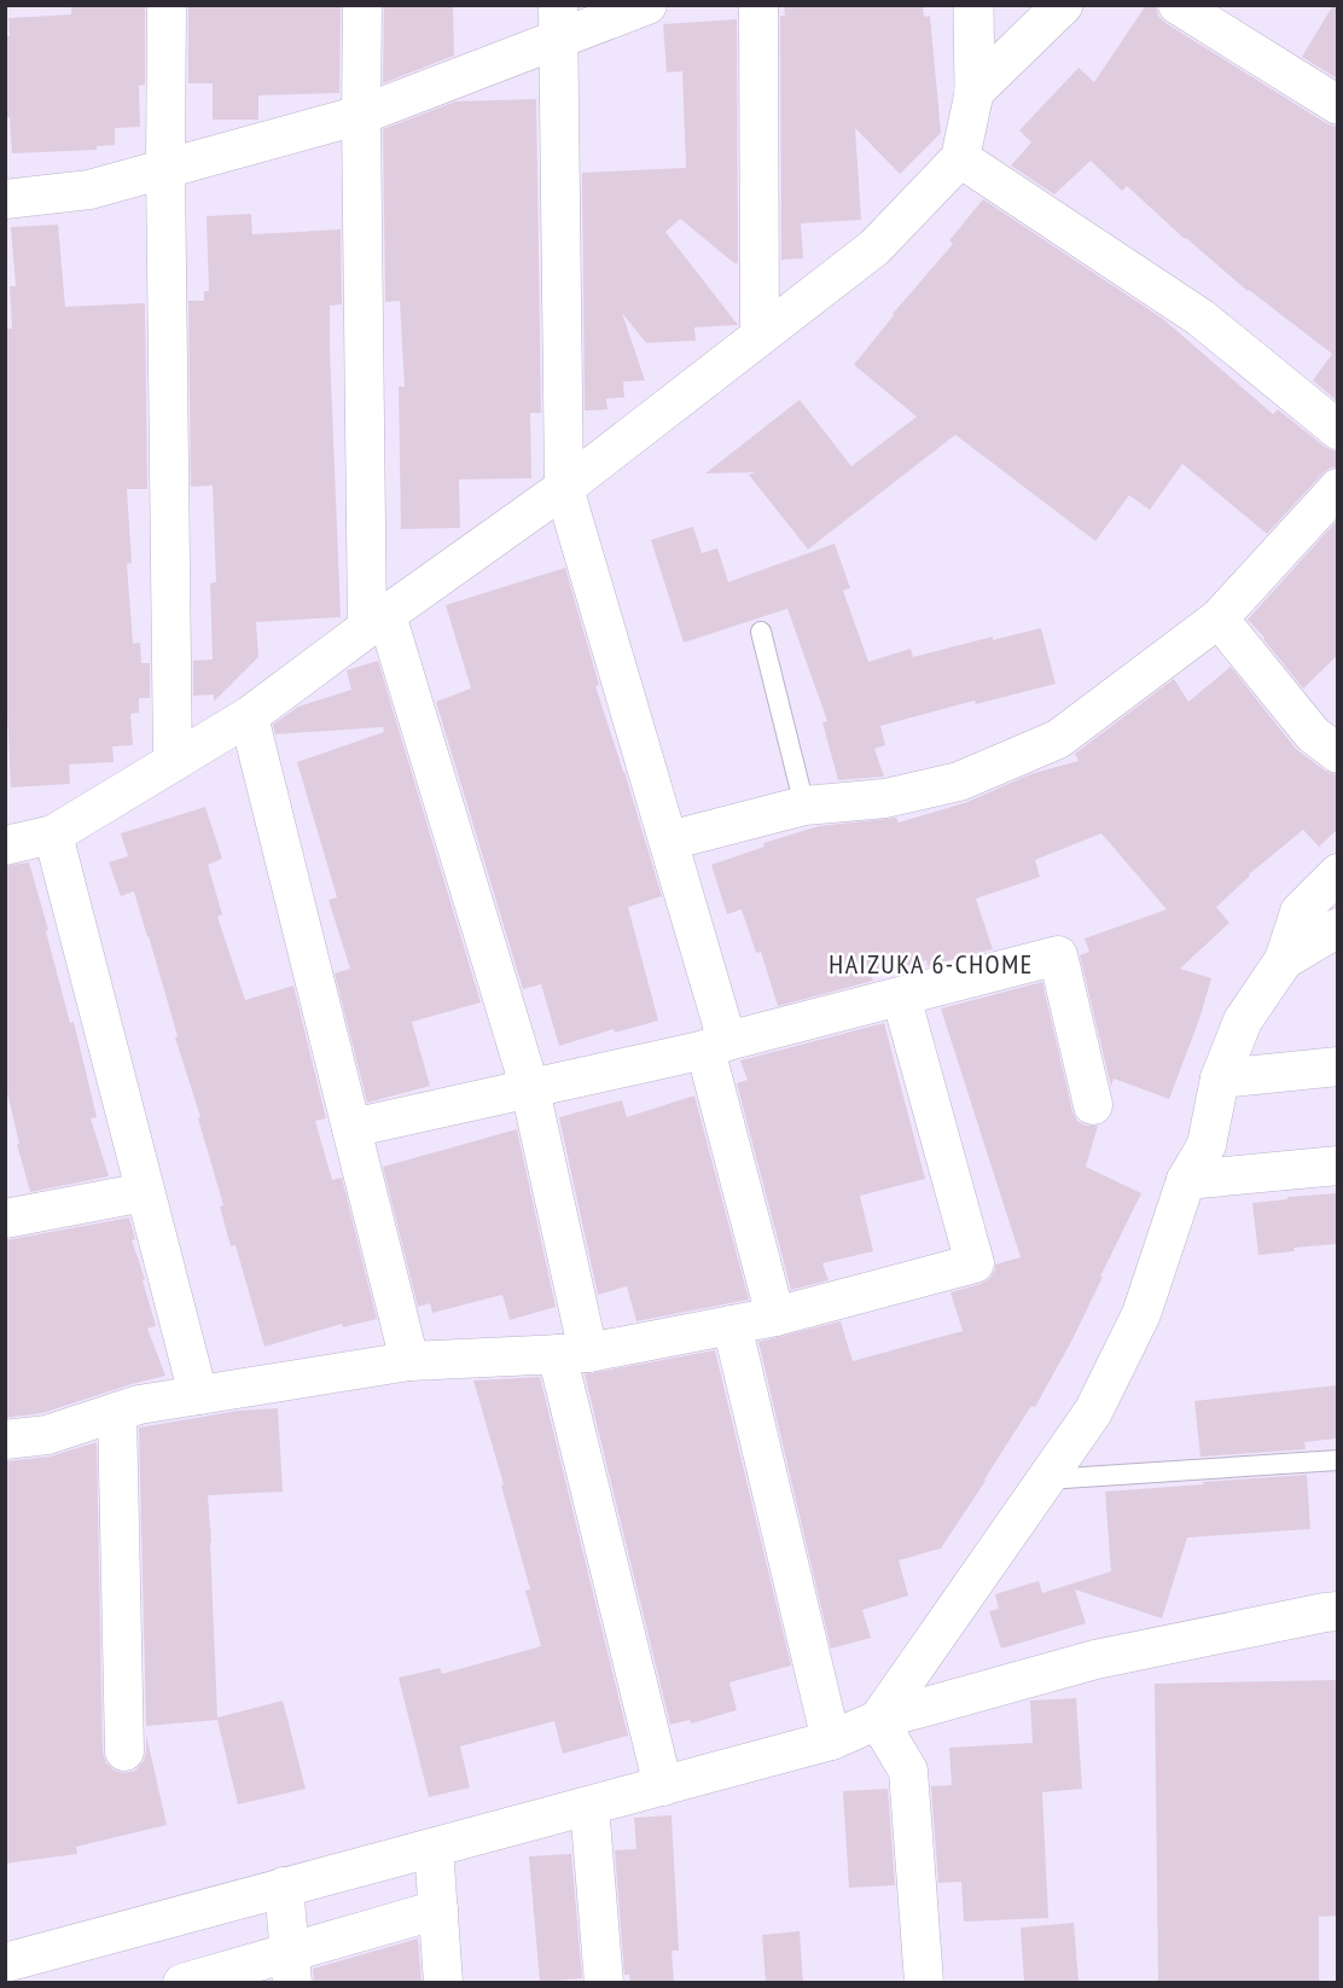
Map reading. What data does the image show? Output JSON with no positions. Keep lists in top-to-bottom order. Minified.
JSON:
{"districts":["HAIZUKA 6-CHOME"]}
